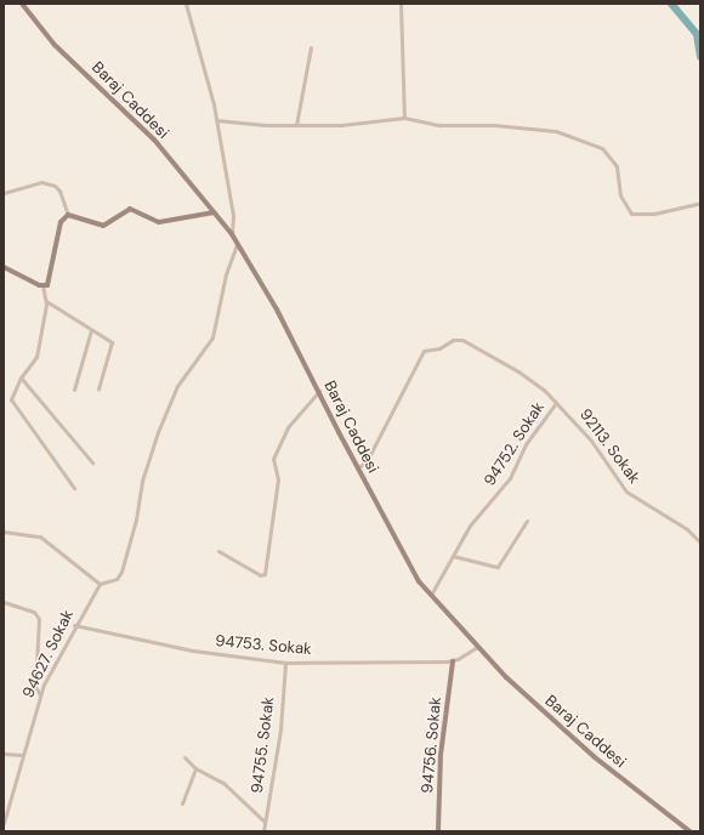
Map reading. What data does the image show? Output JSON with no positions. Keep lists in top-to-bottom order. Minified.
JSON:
{"streets":{"main road":["Baraj Caddesi","94756. Sokak"],"street":["94752. Sokak","92113. Sokak","94753. Sokak","94627. Sokak","94755. Sokak"]},"crossings":[["Baraj Caddesi","94752. Sokak"],["Baraj Caddesi","92113. Sokak"],["94752. Sokak","92113. Sokak"],["94753. Sokak","94627. Sokak"],["94753. Sokak","94755. Sokak"],["94753. Sokak","94756. Sokak"]]}
